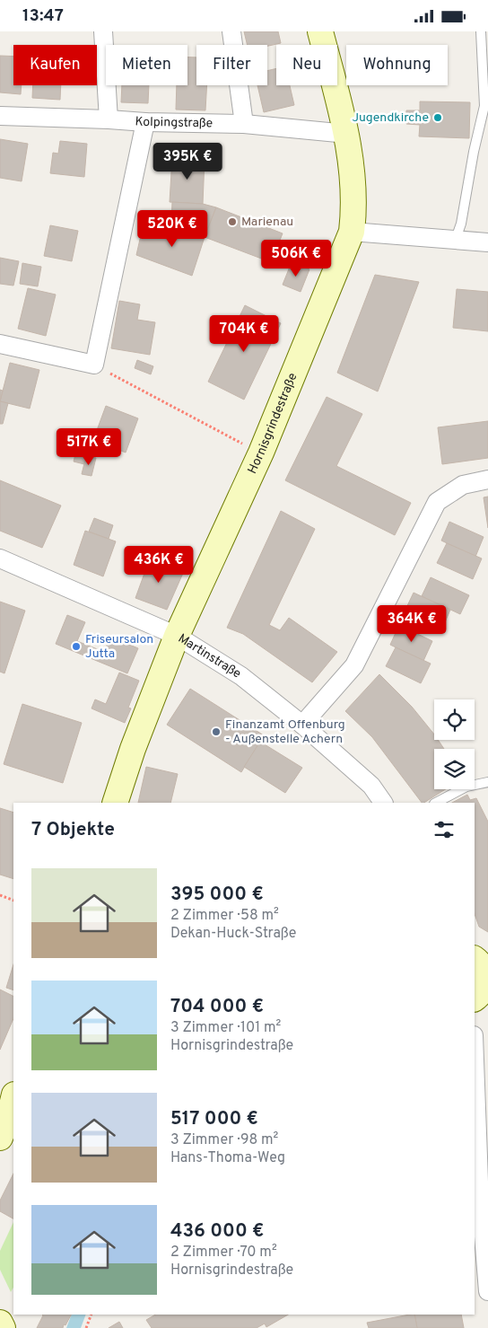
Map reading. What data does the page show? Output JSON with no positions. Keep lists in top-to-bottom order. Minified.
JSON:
{"streets":{"main road":["Hornisgrindestraße"],"street":["Kolpingstraße","Martinstraße"]},"crossings":[["Kolpingstraße","Hornisgrindestraße"],["Hornisgrindestraße","Martinstraße"]],"places":["Jugendkirche","Marienau","Friseursalon Jutta","Finanzamt Offenburg - Außenstelle Achern"],"page":{"status":"13:47","chip":["Kaufen","Mieten","Filter","Neu","Wohnung"],"price":["395K €","520K €","506K €","704K €","517K €","436K €","364K €"],"heading":"7 Objekte","list":[{"name":"395 000 €","note":"2 Zimmer · 58 m² · Dekan-Huck-Straße"},{"name":"704 000 €","note":"3 Zimmer · 101 m² · Hornisgrindestraße"},{"name":"517 000 €","note":"3 Zimmer · 98 m² · Hans-Thoma-Weg"},{"name":"436 000 €","note":"2 Zimmer · 70 m² · Hornisgrindestraße"}]}}
